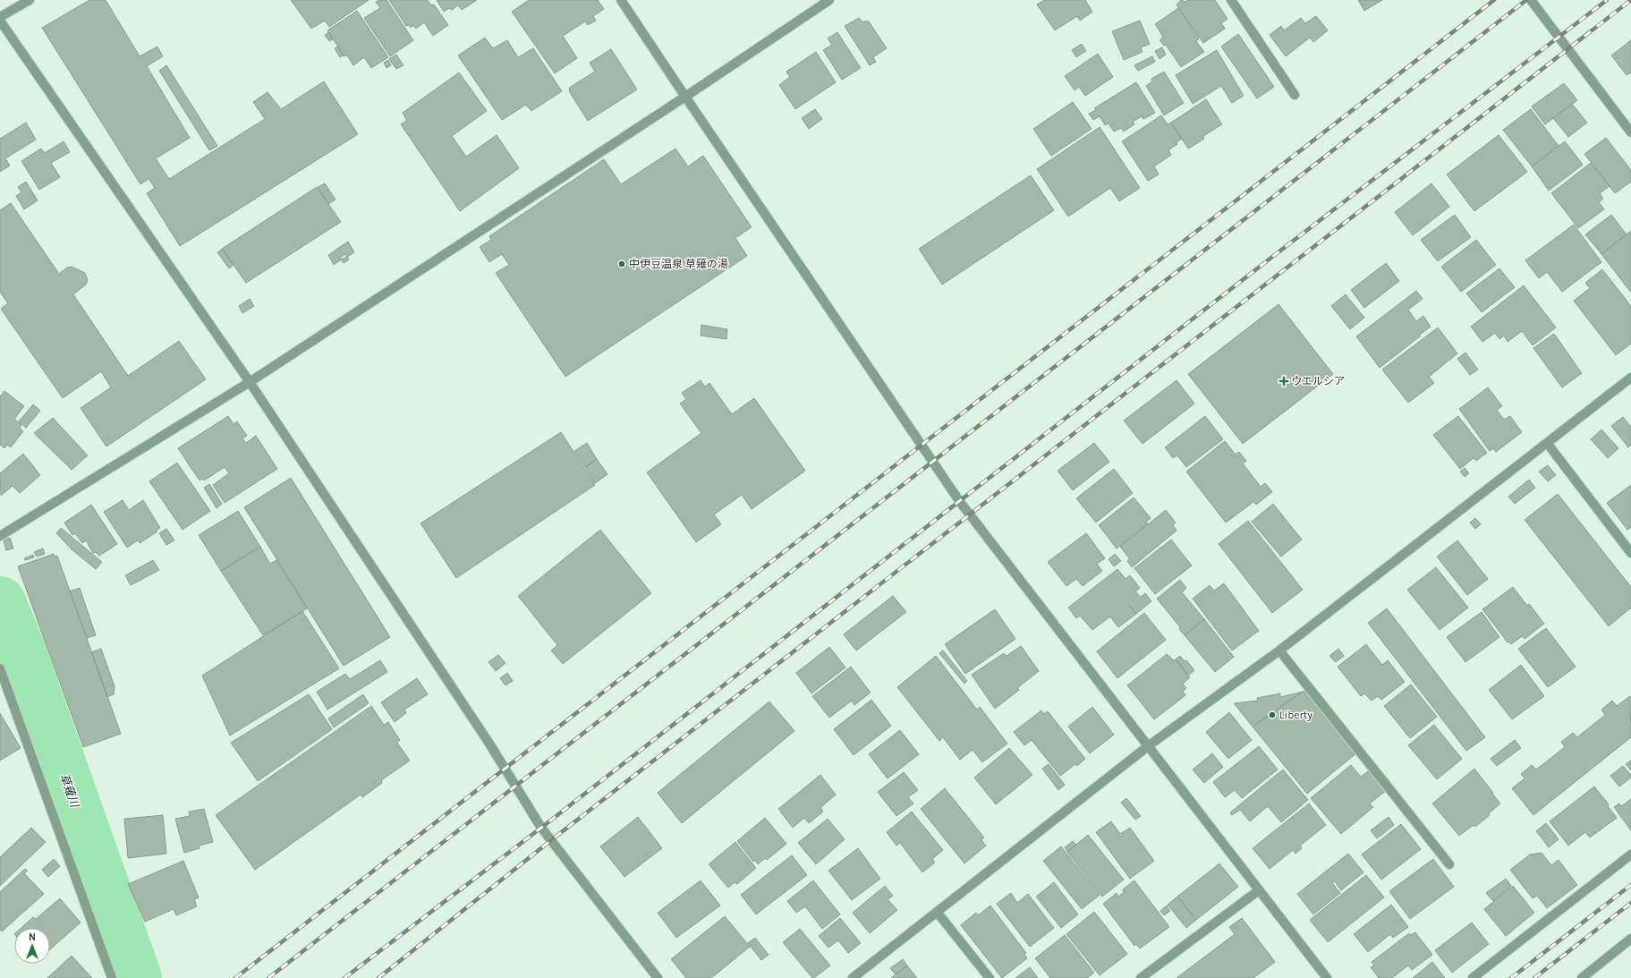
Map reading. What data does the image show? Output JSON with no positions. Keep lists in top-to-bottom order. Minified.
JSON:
{"water":["草薙川"],"places":{"other":["中伊豆温泉 草薙の湯","Liberty"],"health":["ウエルシア"]},"north":"top"}
